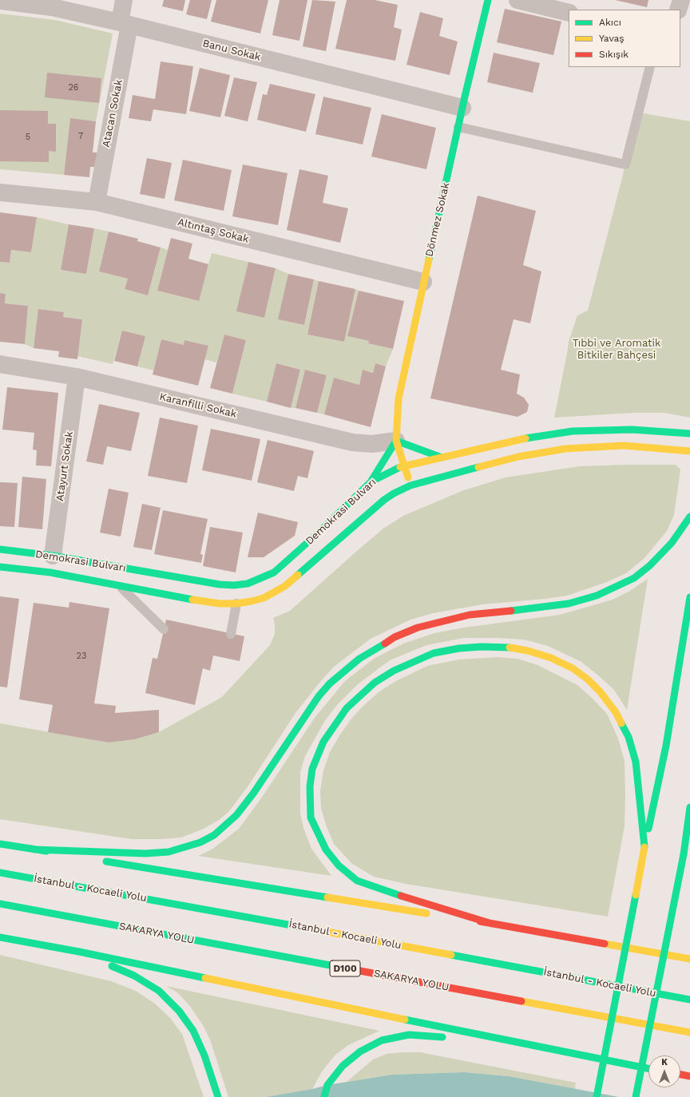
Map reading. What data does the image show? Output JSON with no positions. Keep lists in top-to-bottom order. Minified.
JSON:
{"streets":{"main road":["Dönmez Sokak","Demokrasi Bulvarı","İstanbul - Kocaeli Yolu","SAKARYA YOLU","D100"],"street":["Banu Sokak","Atacan Sokak","Altıntaş Sokak","Karanfilli Sokak","Atayurt Sokak"]},"crossings":[["Banu Sokak","Atacan Sokak"],["Banu Sokak","Dönmez Sokak"],["Atacan Sokak","Altıntaş Sokak"],["Dönmez Sokak","Altıntaş Sokak"],["Dönmez Sokak","Karanfilli Sokak"],["Karanfilli Sokak","Atayurt Sokak"],["Atayurt Sokak","Demokrasi Bulvarı"]],"parks":["Tıbbi ve Aromatik Bitkiler Bahçesi"],"house_numbers":["26","7","5","23"],"legend":["Akıcı","Yavaş","Sıkışık"],"north":"top"}
